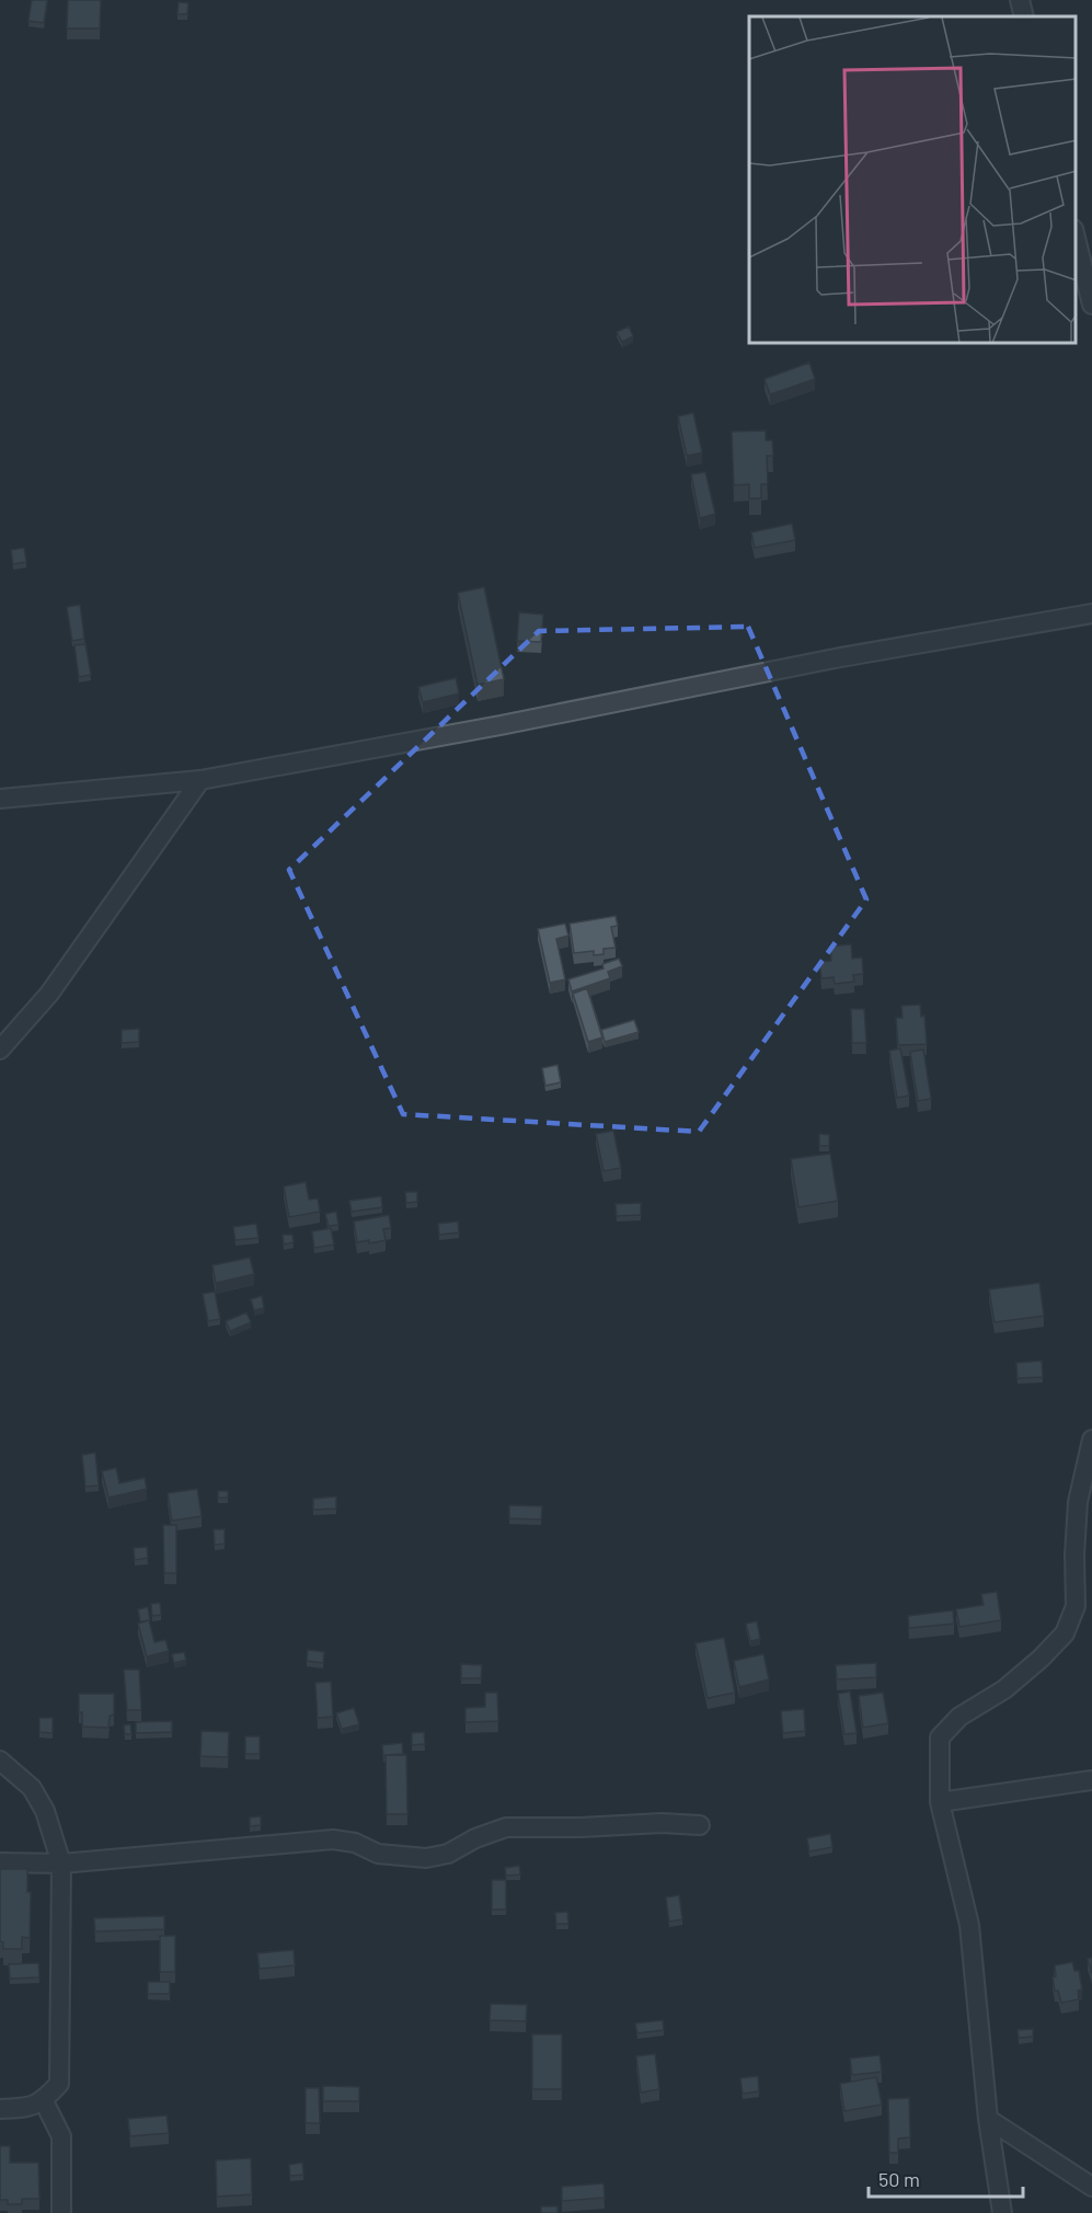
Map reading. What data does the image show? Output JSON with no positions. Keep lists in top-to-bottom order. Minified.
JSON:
{"scale_bar":"50 m"}
